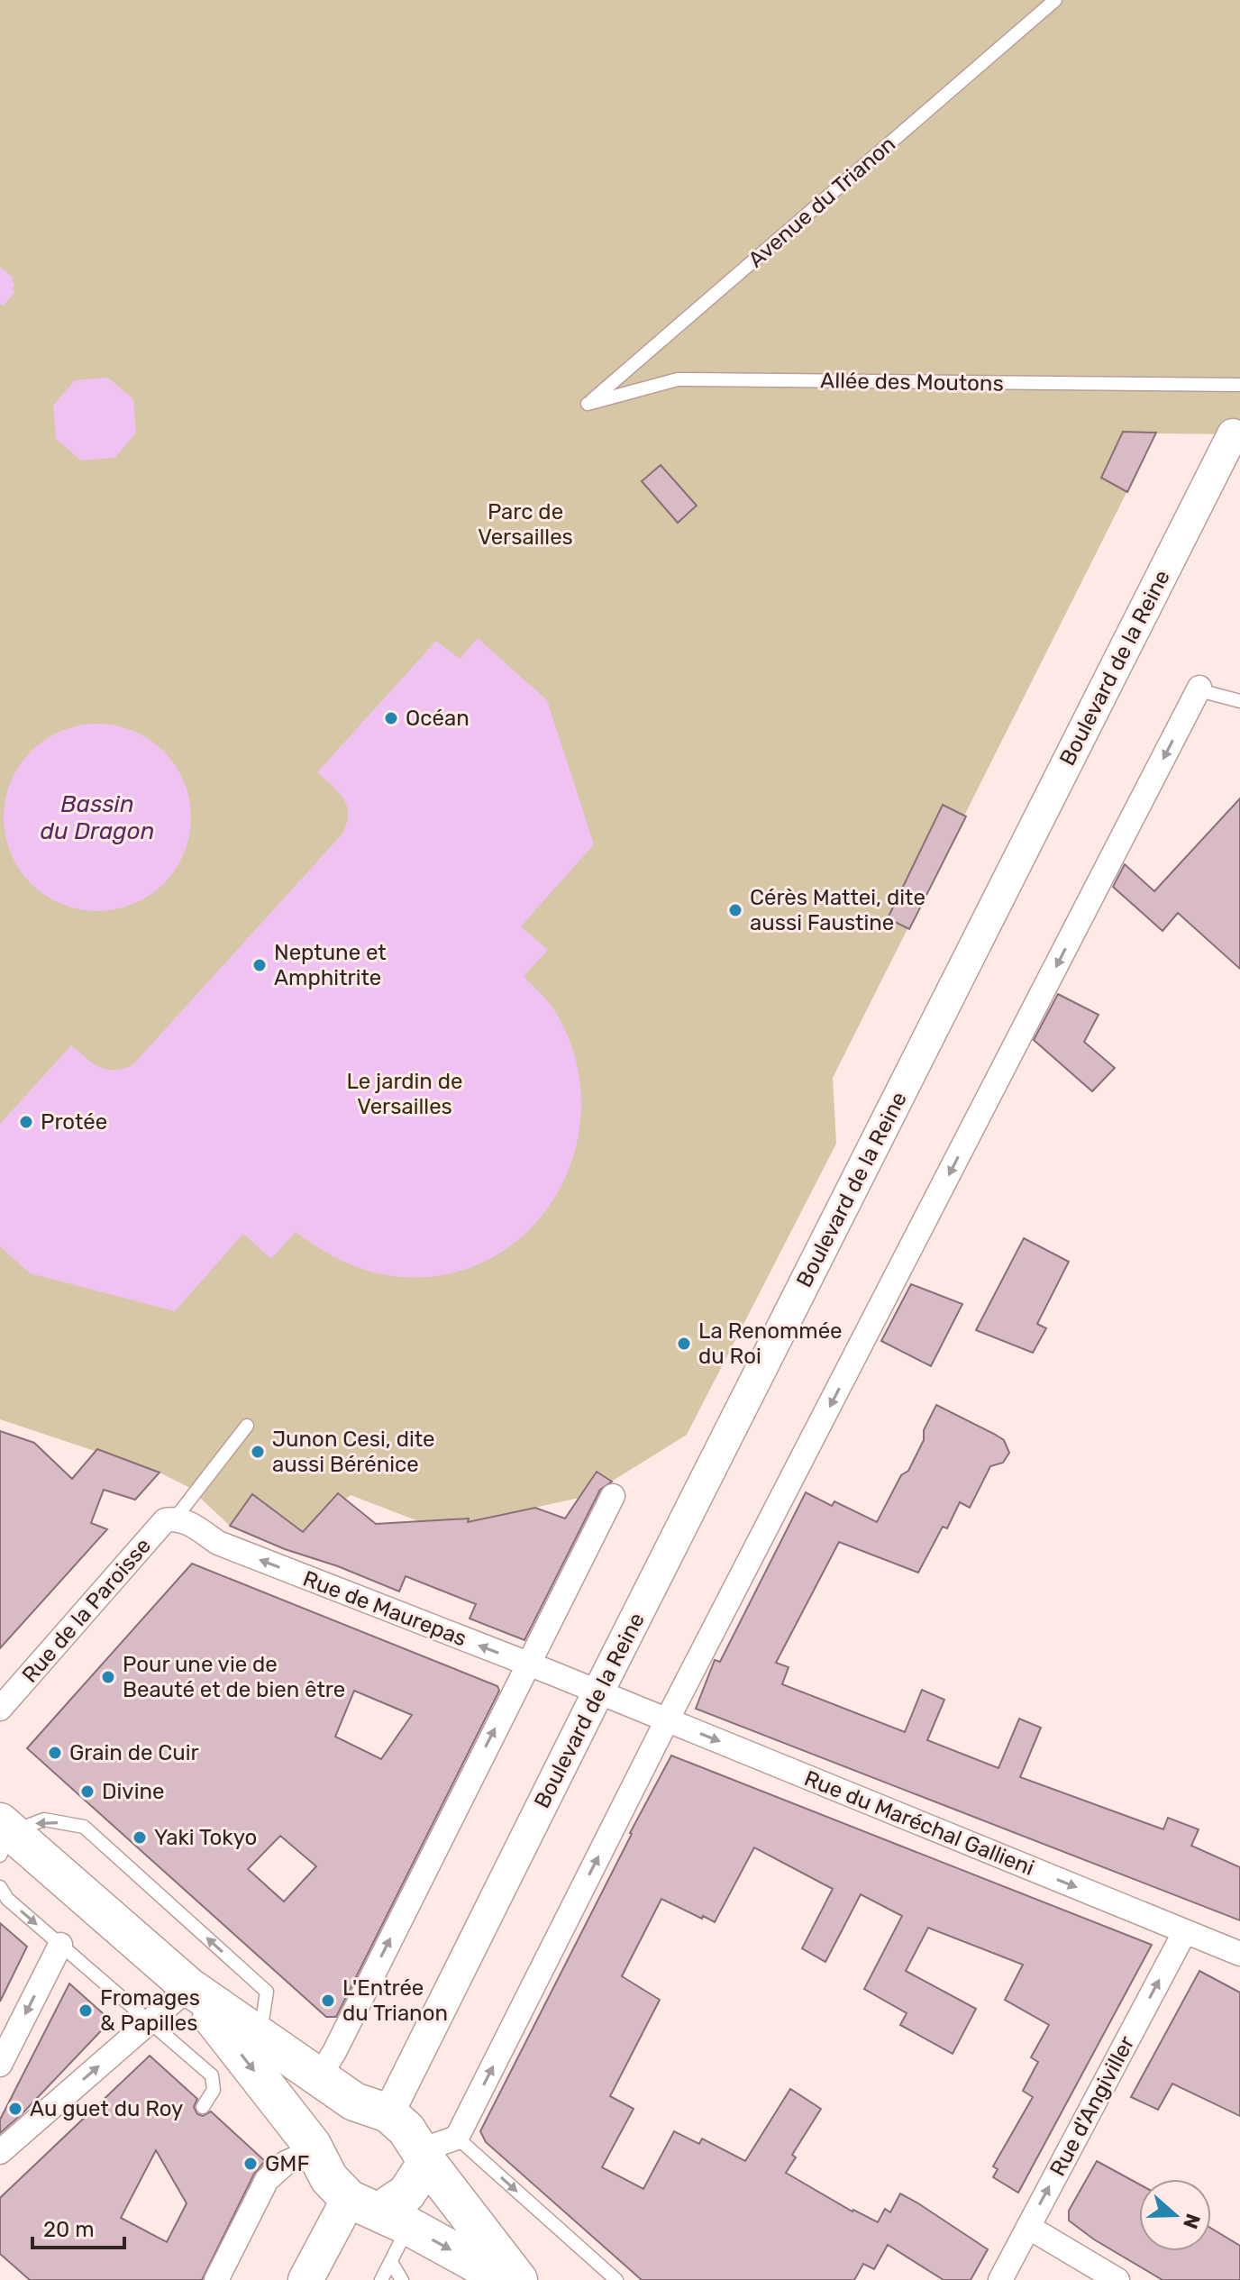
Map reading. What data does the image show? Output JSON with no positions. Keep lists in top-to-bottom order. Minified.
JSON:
{"streets":{"main road":["Boulevard de la Reine"],"street":["Rue de Maurepas","Rue de la Paroisse","Rue du Maréchal Gallieni","Rue d'Angiviller"],"lane":["Avenue du Trianon","Allée des Moutons"]},"crossings":[["Avenue du Trianon","Allée des Moutons"],["Boulevard de la Reine","Rue de Maurepas"],["Boulevard de la Reine","Rue du Maréchal Gallieni"],["Rue de Maurepas","Rue de la Paroisse"],["Rue de Maurepas","Rue du Maréchal Gallieni"],["Rue du Maréchal Gallieni","Rue d'Angiviller"]],"one_way":["Rue de Maurepas","Rue du Maréchal Gallieni","Rue d'Angiviller"],"water":["Bassin du Dragon"],"parks":["Parc de Versailles","Le jardin de Versailles"],"places":["Océan","Cérès Mattei, dite aussi Faustine","Neptune et Amphitrite","Protée","La Renommée du Roi","Junon Cesi, dite aussi Bérénice","Pour une vie de Beauté et de bien être","Grain de Cuir","Divine","Yaki Tokyo","L'Entrée du Trianon","Fromages & Papilles","Au guet du Roy","GMF"],"scale_bar":"20 m","north":"right"}
